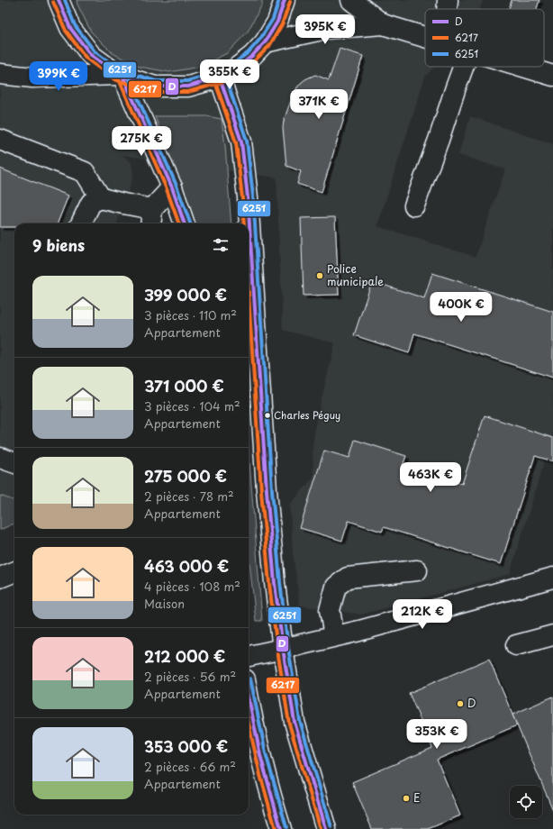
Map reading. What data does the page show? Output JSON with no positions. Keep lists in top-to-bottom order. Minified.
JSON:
{"places":["Police municipale","Charles Péguy","D","E"],"lines":["transit line D","transit line 6251","transit line 6217"],"legend":["D","6217","6251"],"page":{"price":["395K €","355K €","399K €","371K €","275K €","400K €","463K €","212K €","353K €"],"heading":"9 biens","list":[{"name":"399 000 €","note":"3 pièces · 110 m² · Appartement"},{"name":"371 000 €","note":"3 pièces · 104 m² · Appartement"},{"name":"275 000 €","note":"2 pièces · 78 m² · Appartement"},{"name":"463 000 €","note":"4 pièces · 108 m² · Maison"},{"name":"212 000 €","note":"2 pièces · 56 m² · Appartement"},{"name":"353 000 €","note":"2 pièces · 66 m² · Appartement"}]}}
